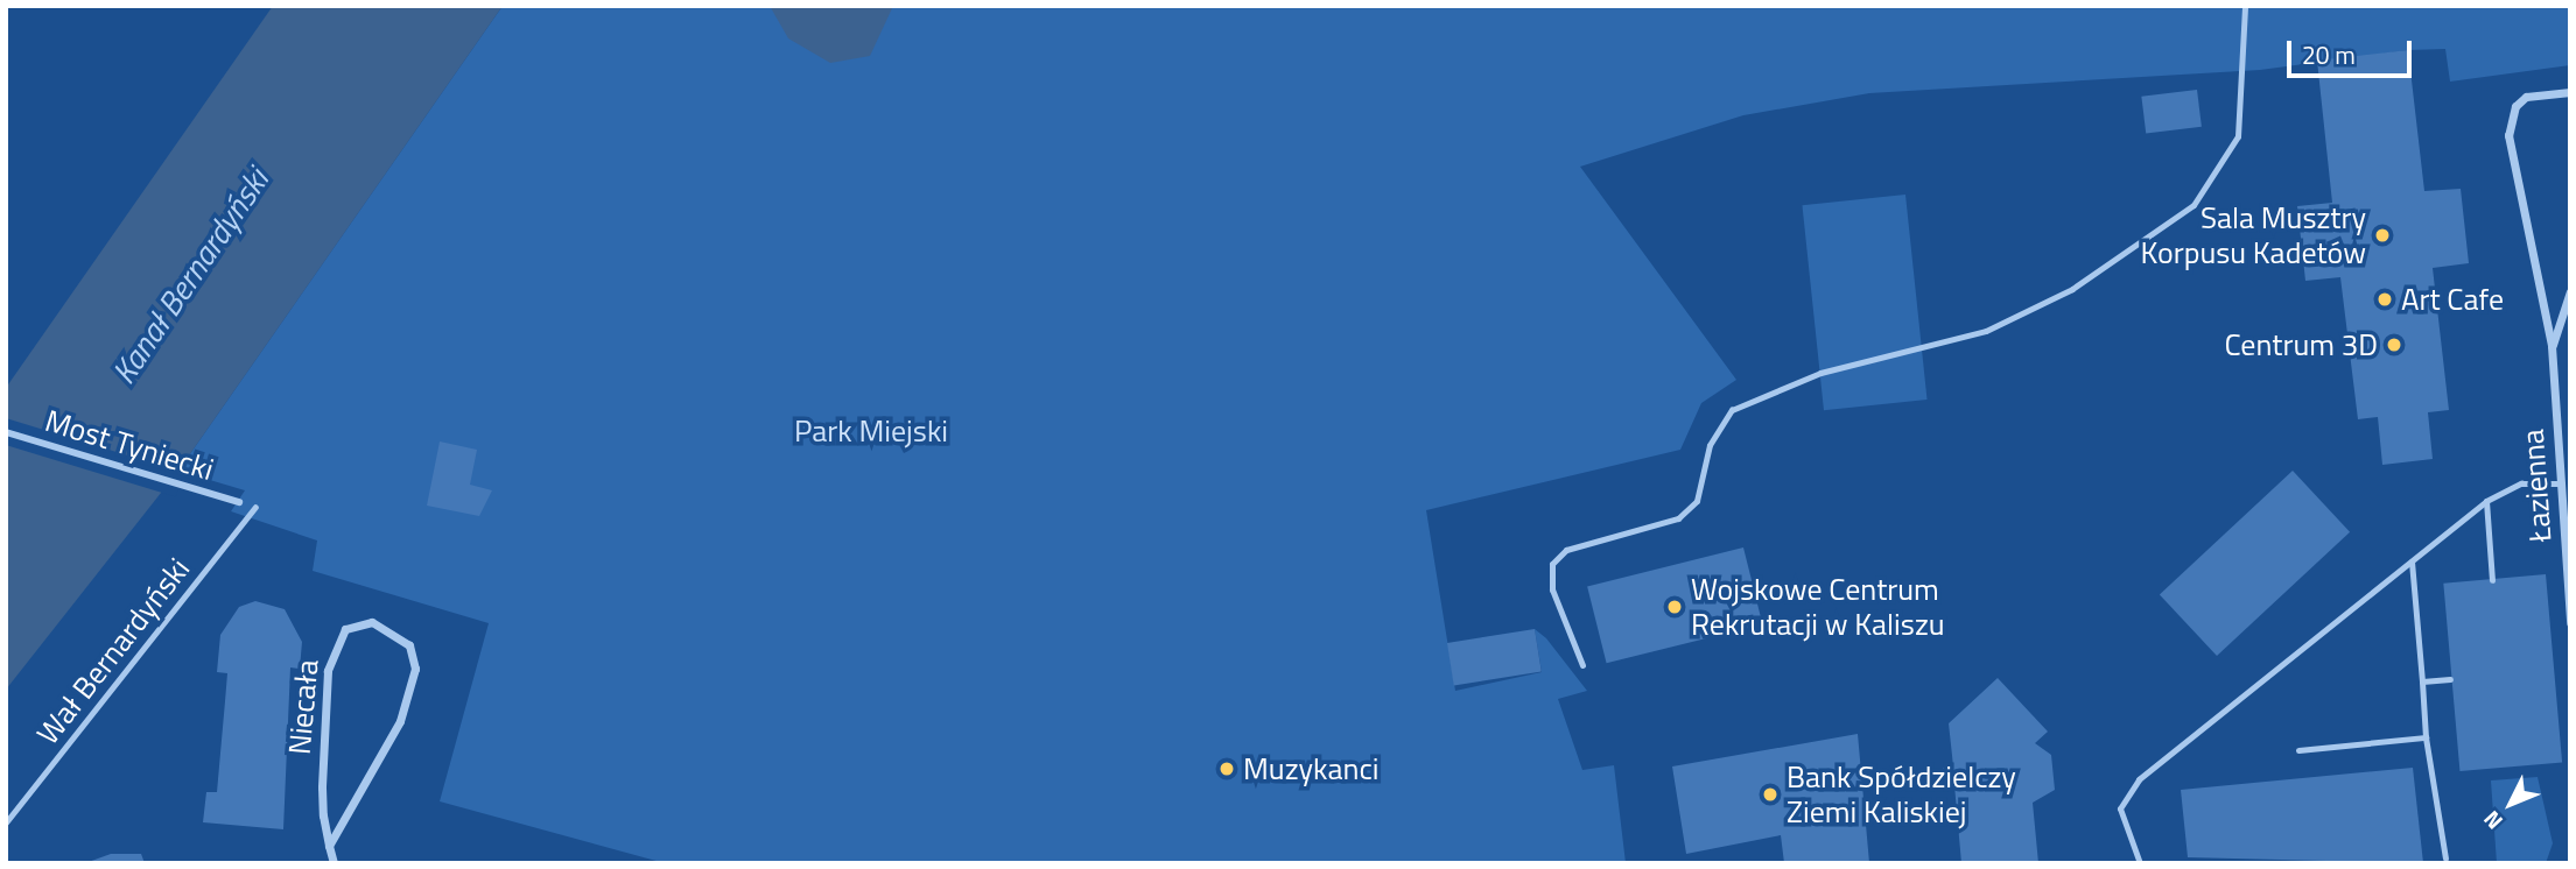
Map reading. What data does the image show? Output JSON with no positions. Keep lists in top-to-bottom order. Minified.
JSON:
{"streets":{"street":["Most Tyniecki","Łazienna","Niecała"],"lane":["Wał Bernardyński"]},"water":["Kanał Bernardyński"],"parks":["Park Miejski"],"places":["Sala Musztry Korpusu Kadetów","Art Cafe","Centrum 3D","Wojskowe Centrum Rekrutacji w Kaliszu","Muzykanci","Bank Spółdzielczy Ziemi Kaliskiej"],"scale_bar":"20 m","north":"bottom left"}
